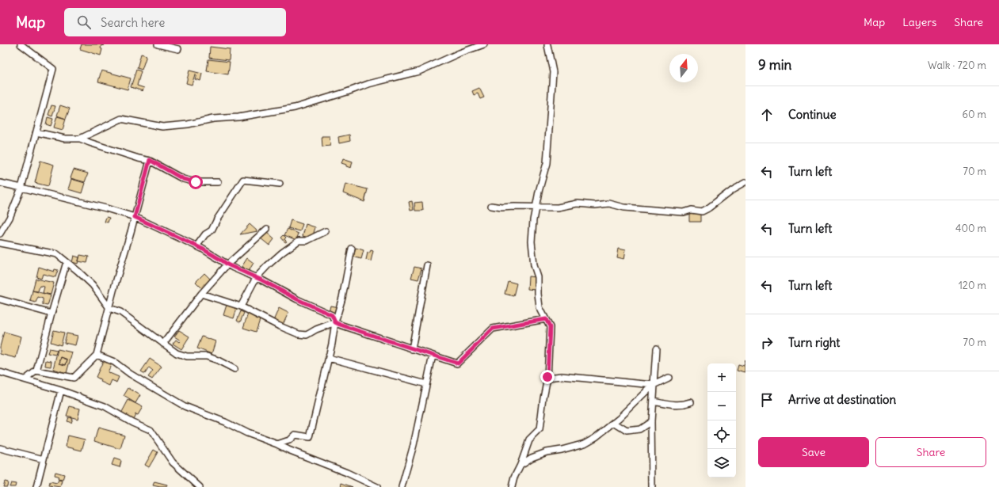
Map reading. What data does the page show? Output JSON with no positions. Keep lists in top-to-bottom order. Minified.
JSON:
{"north":"top","page":{"header":"Map","search":"Search here","nav":["Map","Layers","Share"],"heading":["9 min","Walk · 720 m"],"list":[["Continue","60 m"],["Turn left","70 m"],["Turn left","400 m"],["Turn left","120 m"],["Turn right","70 m"],"Arrive at destination"],"map_buttons":["+","−"],"buttons":["Save","Share"]}}
